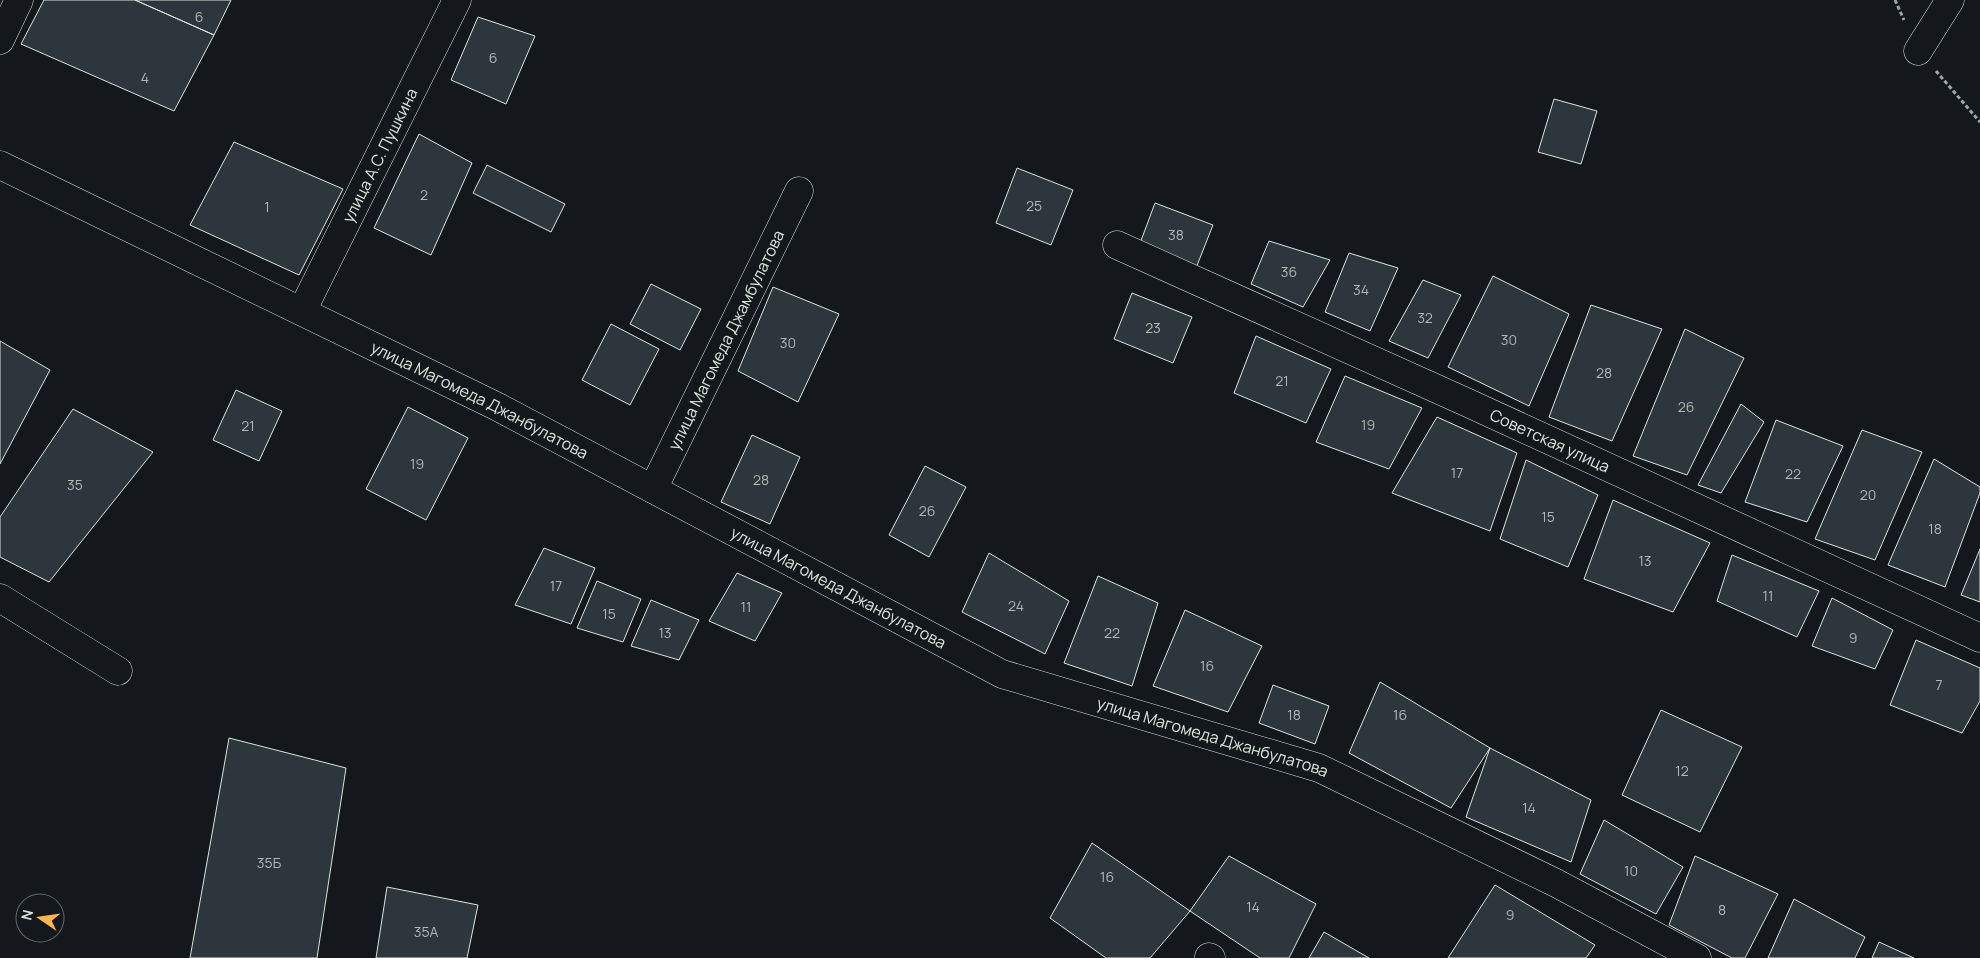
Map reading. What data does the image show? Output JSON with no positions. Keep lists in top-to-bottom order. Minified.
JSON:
{"streets":{"street":["улица А.С. Пушкина","улица Магомеда Джамбулатова","улица Магомеда Джанбулатова","Советская улица"]},"crossings":[["улица А.С. Пушкина","улица Магомеда Джанбулатова"],["улица Магомеда Джамбулатова","улица Магомеда Джанбулатова"]],"house_numbers":["6","6","4","2","25","1","38","36","34","32","23","30","30","28","21","26","19","21","19","17","22","28","35","20","26","15","18","13","17","11","24","11","15","13","22","9","16","7","18","16","12","14","35Б","10","16","14","8","9","35А"],"north":"left"}
